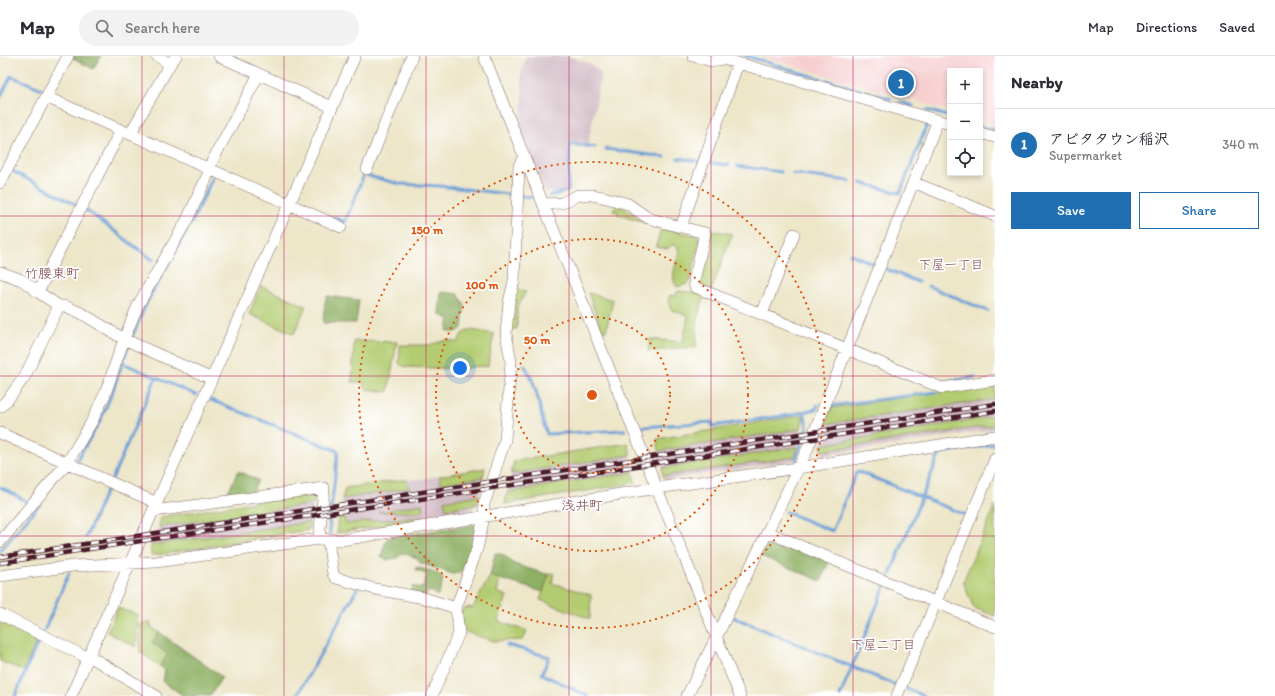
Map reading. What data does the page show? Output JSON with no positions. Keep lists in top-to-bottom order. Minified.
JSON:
{"districts":["下屋一丁目","竹腰東町","浅井町","下屋二丁目"],"page":{"header":"Map","search":"Search here","nav":["Map","Directions","Saved"],"heading":"Nearby","map_buttons":["+","−"],"pins":"1","list":[{"mark":"1","name":"アピタタウン稲沢","note":"Supermarket","value":"340 m"}],"buttons":["Save","Share"]},"rings":["150 m","100 m","50 m"]}
